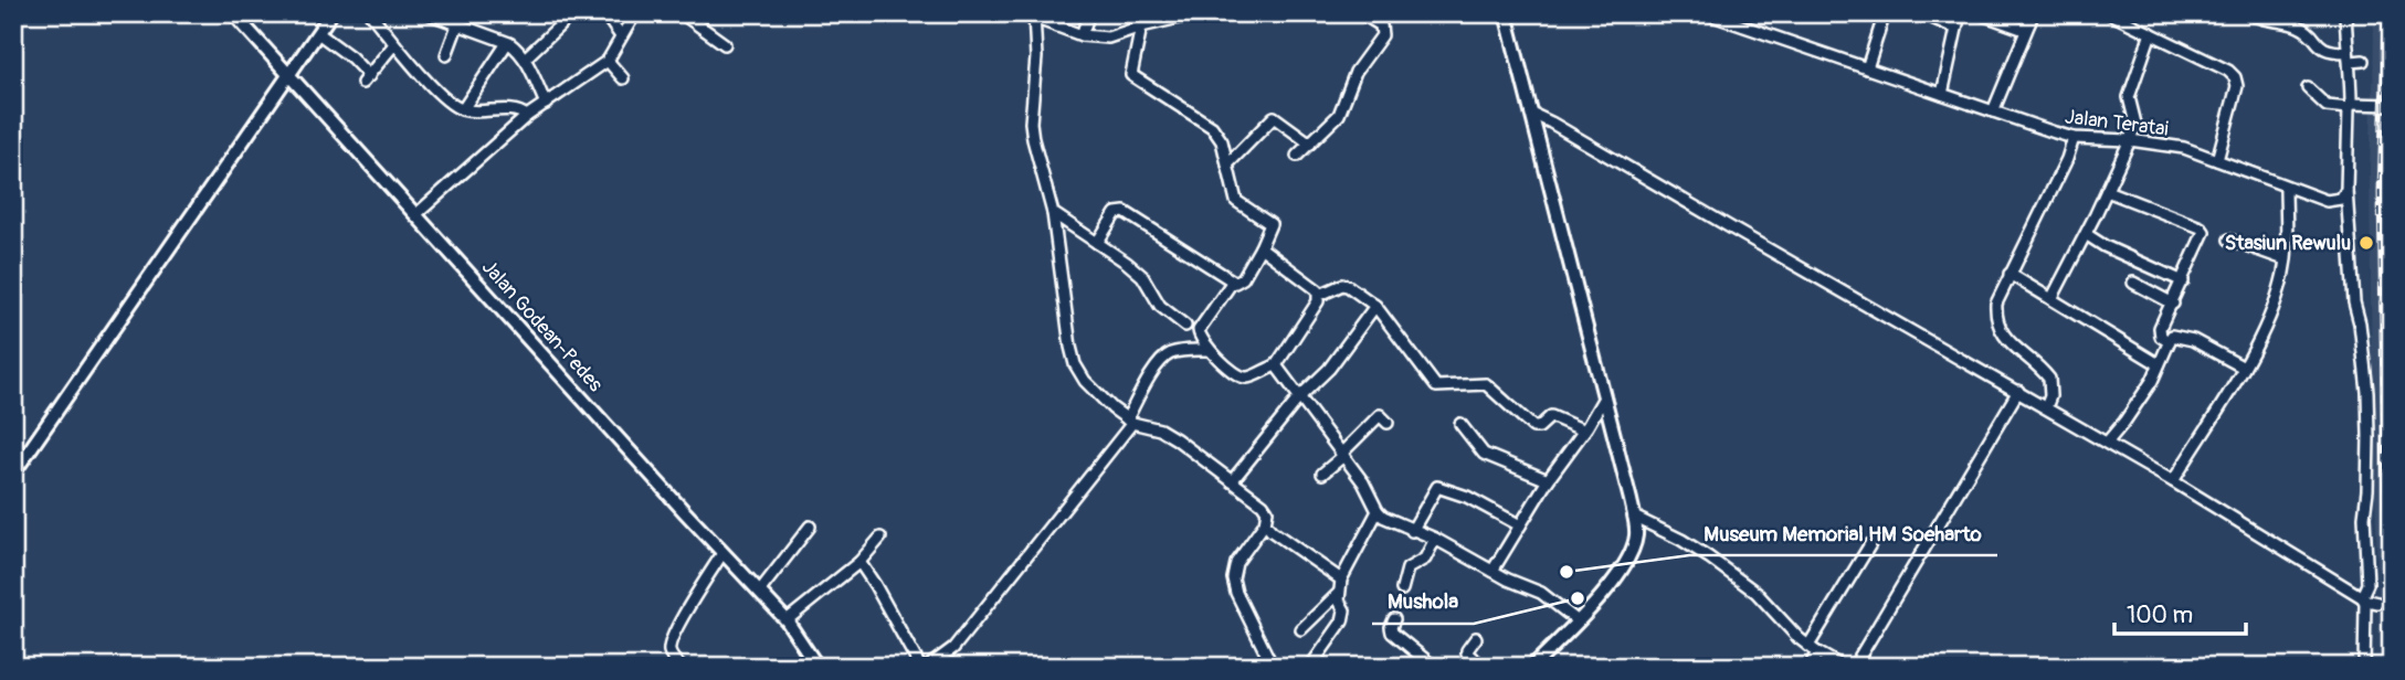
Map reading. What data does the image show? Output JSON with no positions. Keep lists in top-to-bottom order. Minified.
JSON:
{"streets":{"street":["Jalan Teratai","Jalan Godean-Pedes"]},"places":["Stasiun Rewulu","Museum Memorial HM Soeharto","Mushola"],"scale_bar":"100 m"}
